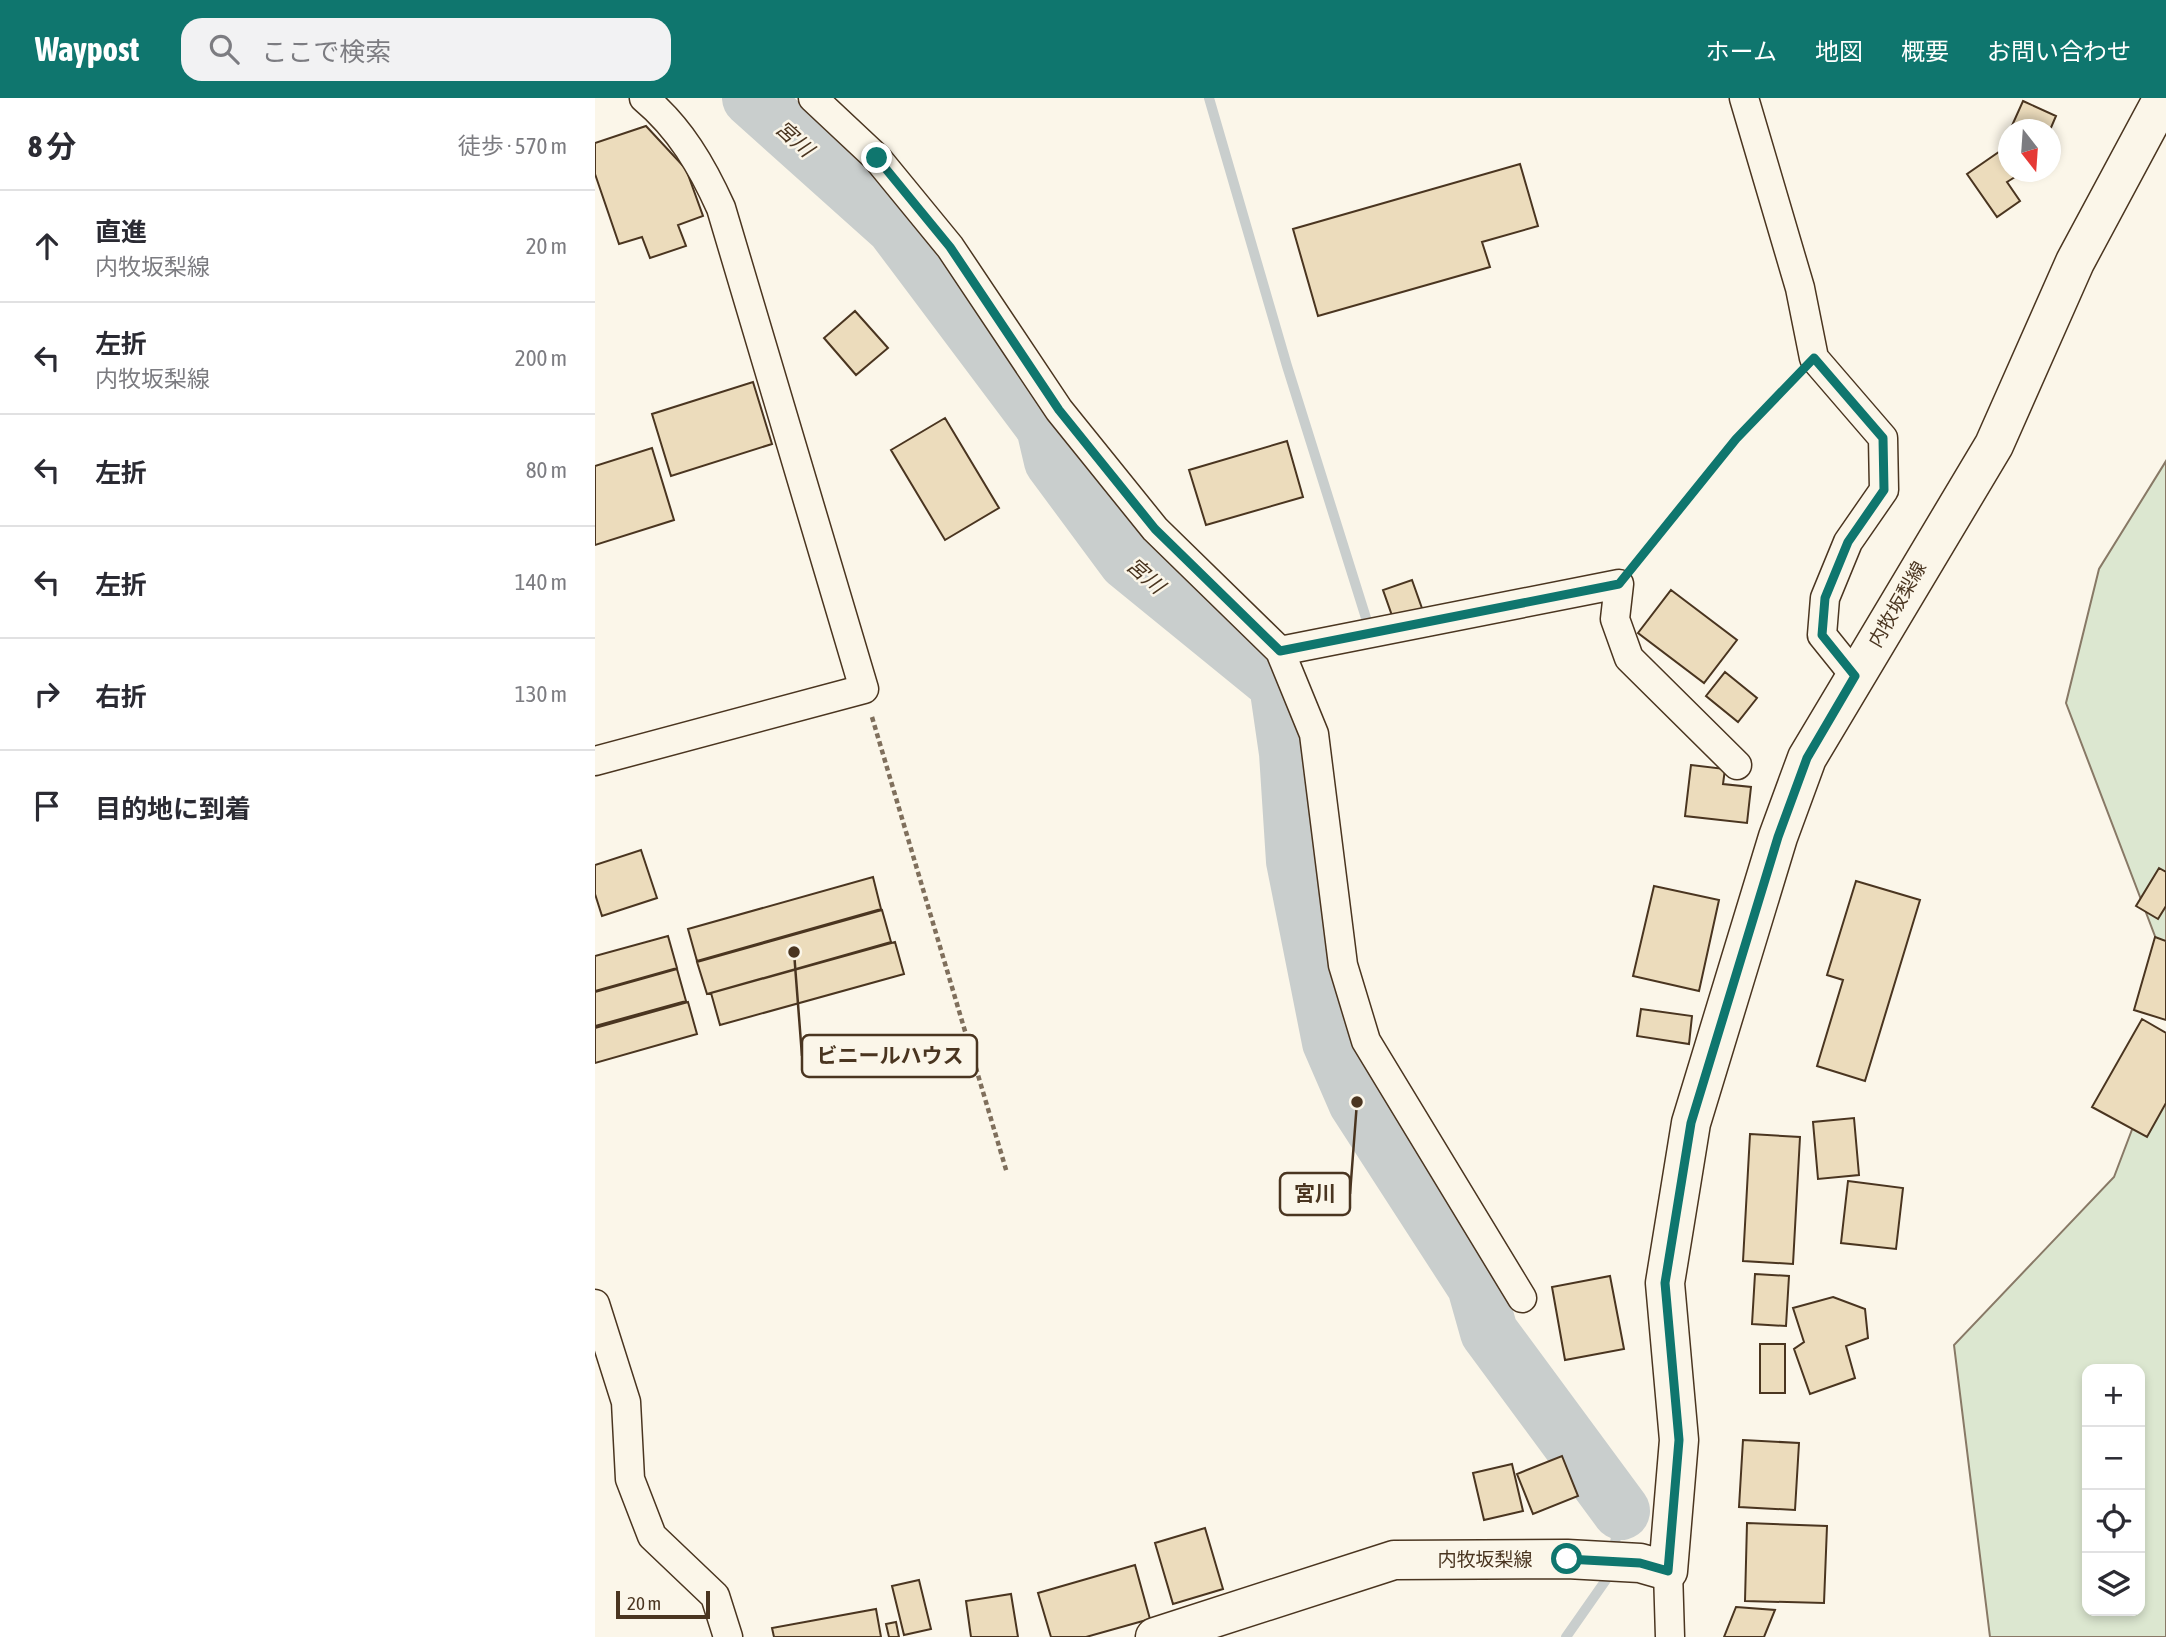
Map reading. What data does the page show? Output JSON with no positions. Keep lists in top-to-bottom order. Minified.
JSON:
{"streets":{"main road":["内牧坂梨線"]},"water":["宮川"],"places":["ビニールハウス","宮川"],"scale_bar":"20 m","north":"bottom","page":{"header":"Waypost","search":"ここで検索","nav":["ホーム","地図","概要","お問い合わせ"],"heading":["8 分","徒歩 · 570 m"],"list":[["直進","内牧坂梨線","20 m"],["左折","内牧坂梨線","200 m"],["左折","80 m"],["左折","140 m"],["右折","130 m"],"目的地に到着"],"map_buttons":["+","−"],"scale":"20 m"}}
